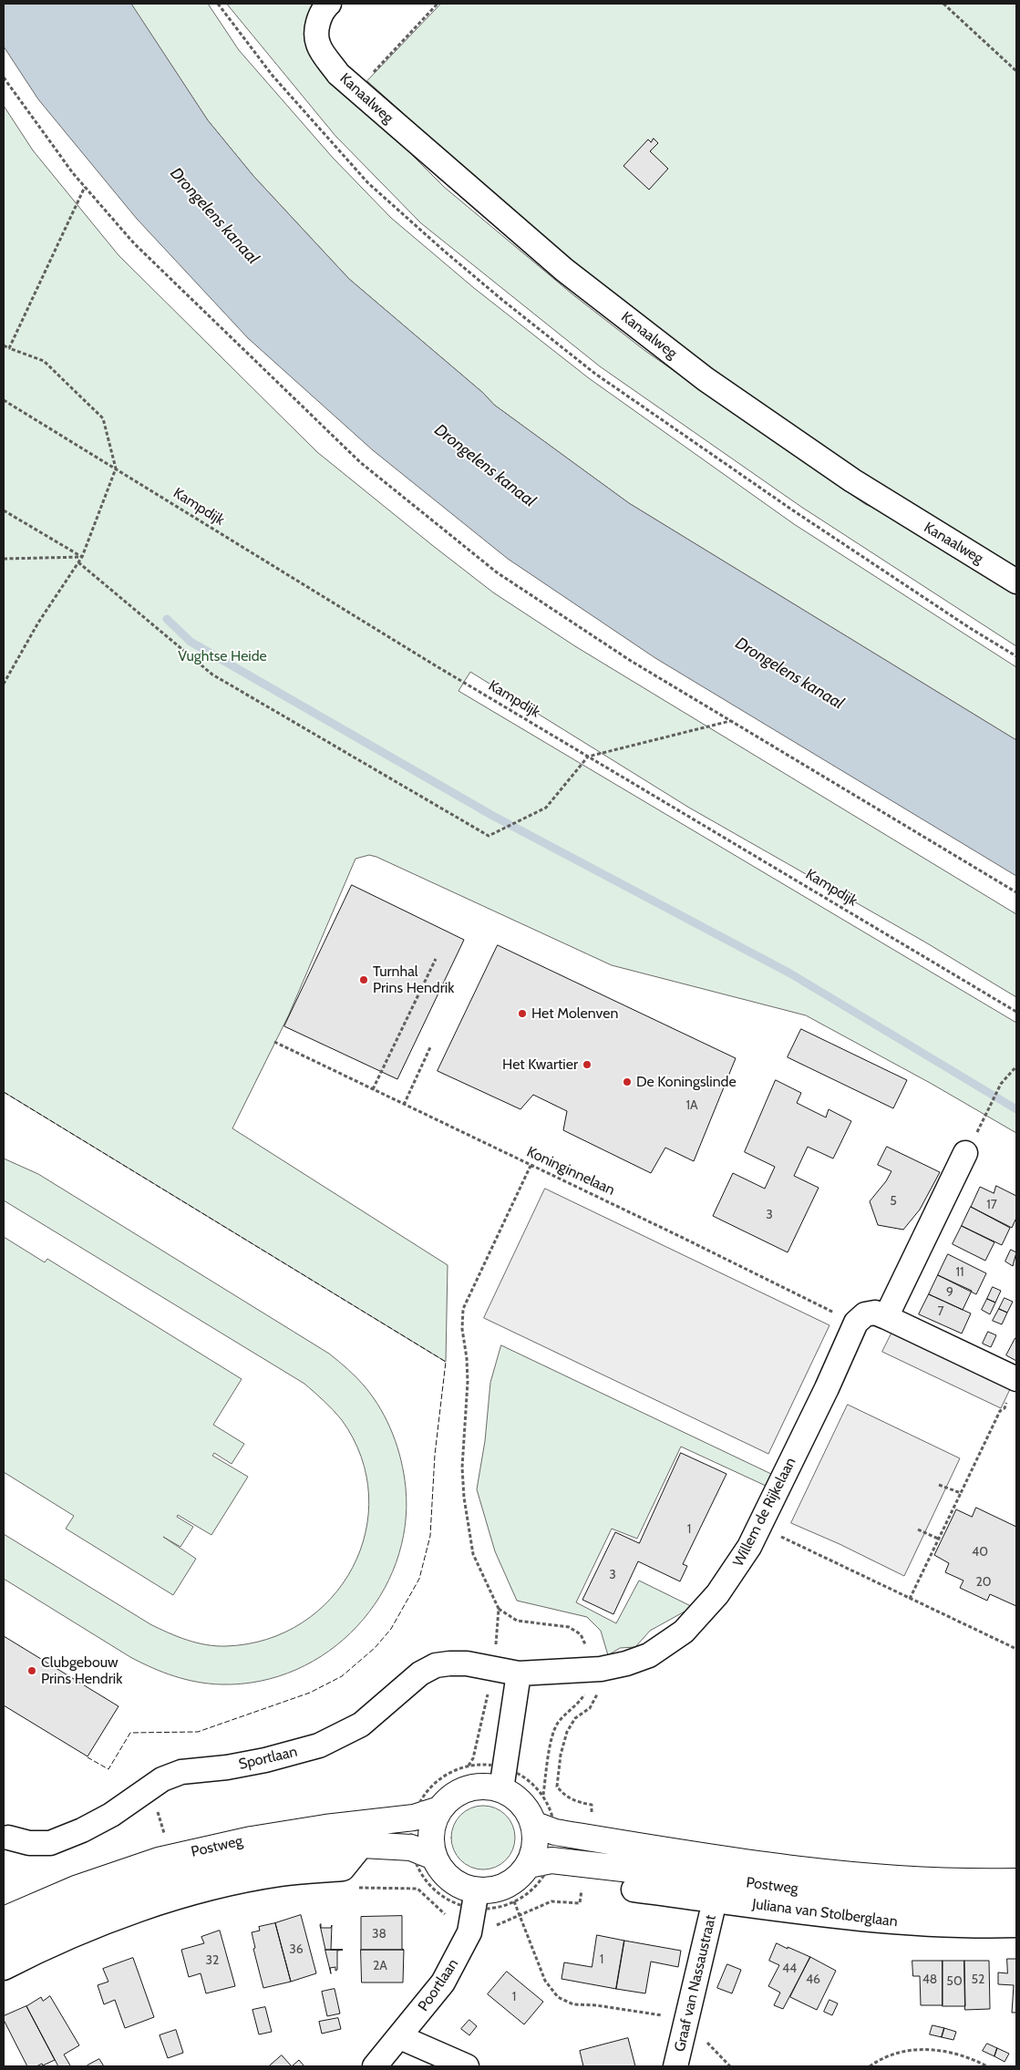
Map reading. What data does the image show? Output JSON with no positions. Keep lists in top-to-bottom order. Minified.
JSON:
{"streets":{"street":["Kanaalweg","Willem de Rijkelaan","Sportlaan","Postweg","Juliana van Stolberglaan","Graaf van Nassaustraat","Poortlaan"],"path":["Kampdijk","Koninginnelaan"]},"crossings":[["Koninginnelaan","Willem de Rijkelaan"],["Willem de Rijkelaan","Sportlaan"],["Postweg","Poortlaan"],["Juliana van Stolberglaan","Graaf van Nassaustraat"]],"water":["Drongelens kanaal"],"parks":["Vughtse Heide"],"places":["Turnhal Prins Hendrik","Het Molenven","Het Kwartier","De Koningslinde","Clubgebouw Prins Hendrik"],"house_numbers":["1A","5","17","3","11","9","7","1","40","3","20","38","36","1","32","2A","44","46","48","52","50","1"]}
